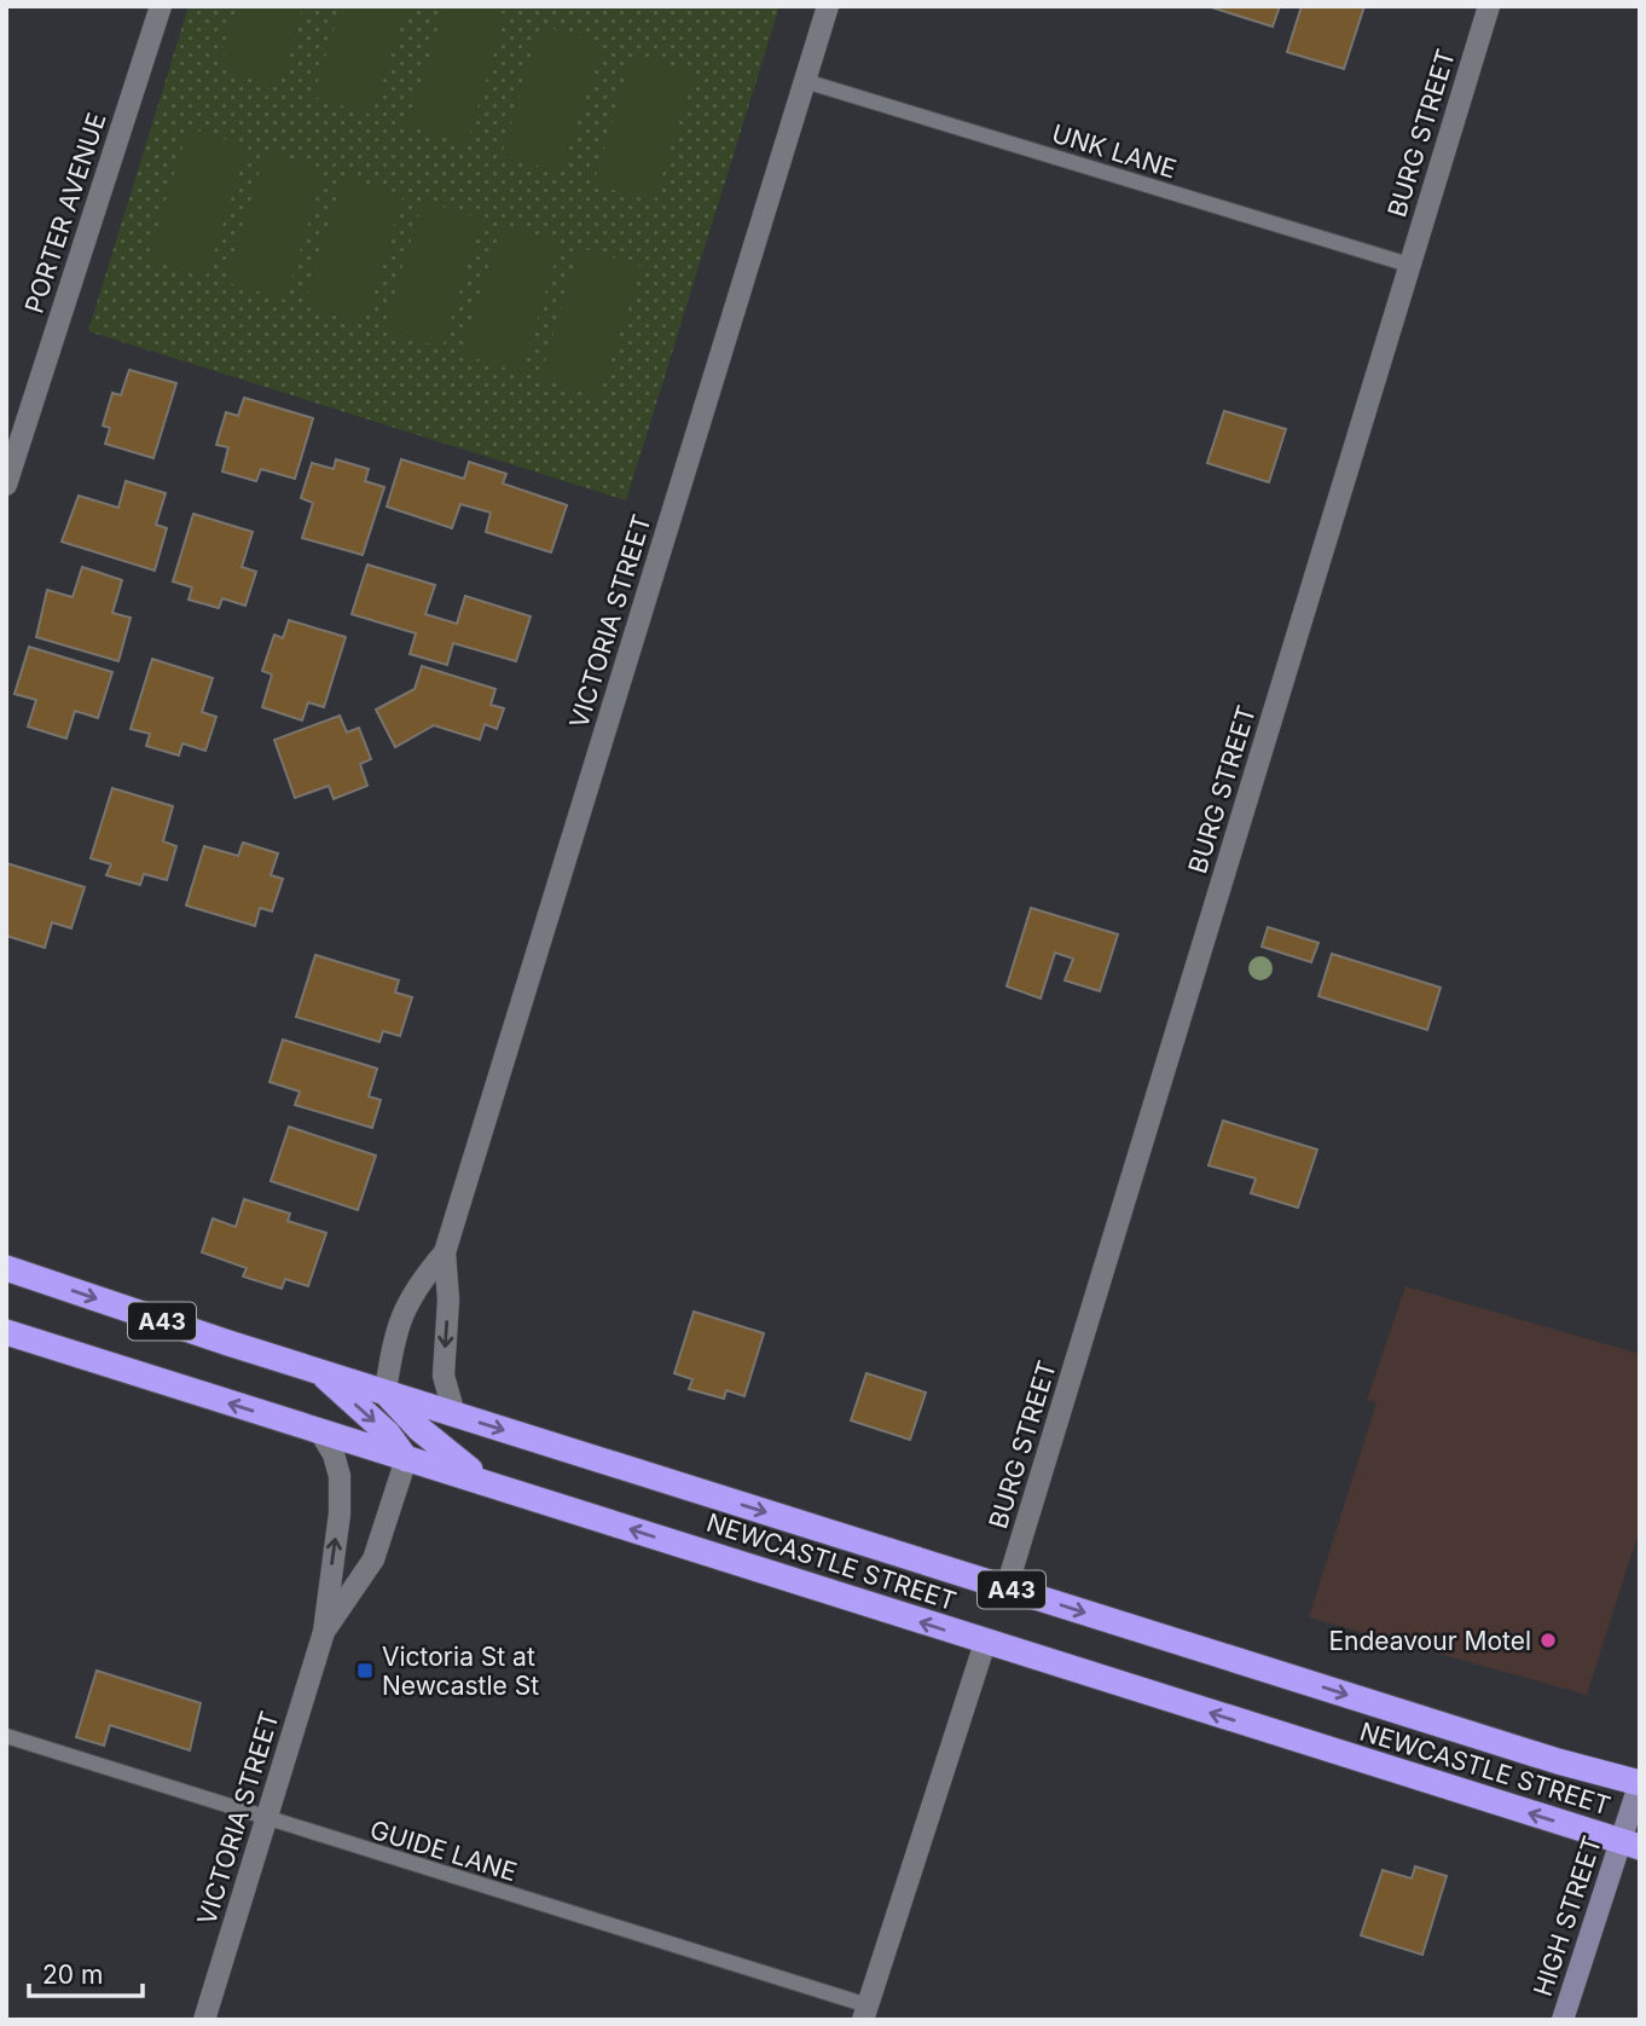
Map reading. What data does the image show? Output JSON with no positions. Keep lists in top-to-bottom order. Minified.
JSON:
{"streets":{"highway":["A43","NEWCASTLE STREET"],"main road":["HIGH STREET"],"street":["BURG STREET","PORTER AVENUE","VICTORIA STREET"],"lane":["UNK LANE","GUIDE LANE"]},"crossings":[["BURG STREET","UNK LANE"],["BURG STREET","NEWCASTLE STREET"],["UNK LANE","VICTORIA STREET"],["VICTORIA STREET","NEWCASTLE STREET"],["VICTORIA STREET","GUIDE LANE"],["NEWCASTLE STREET","HIGH STREET"]],"places":{"other":["Endeavour Motel"],"transit":["Victoria St at Newcastle St"]},"scale_bar":"20 m"}
